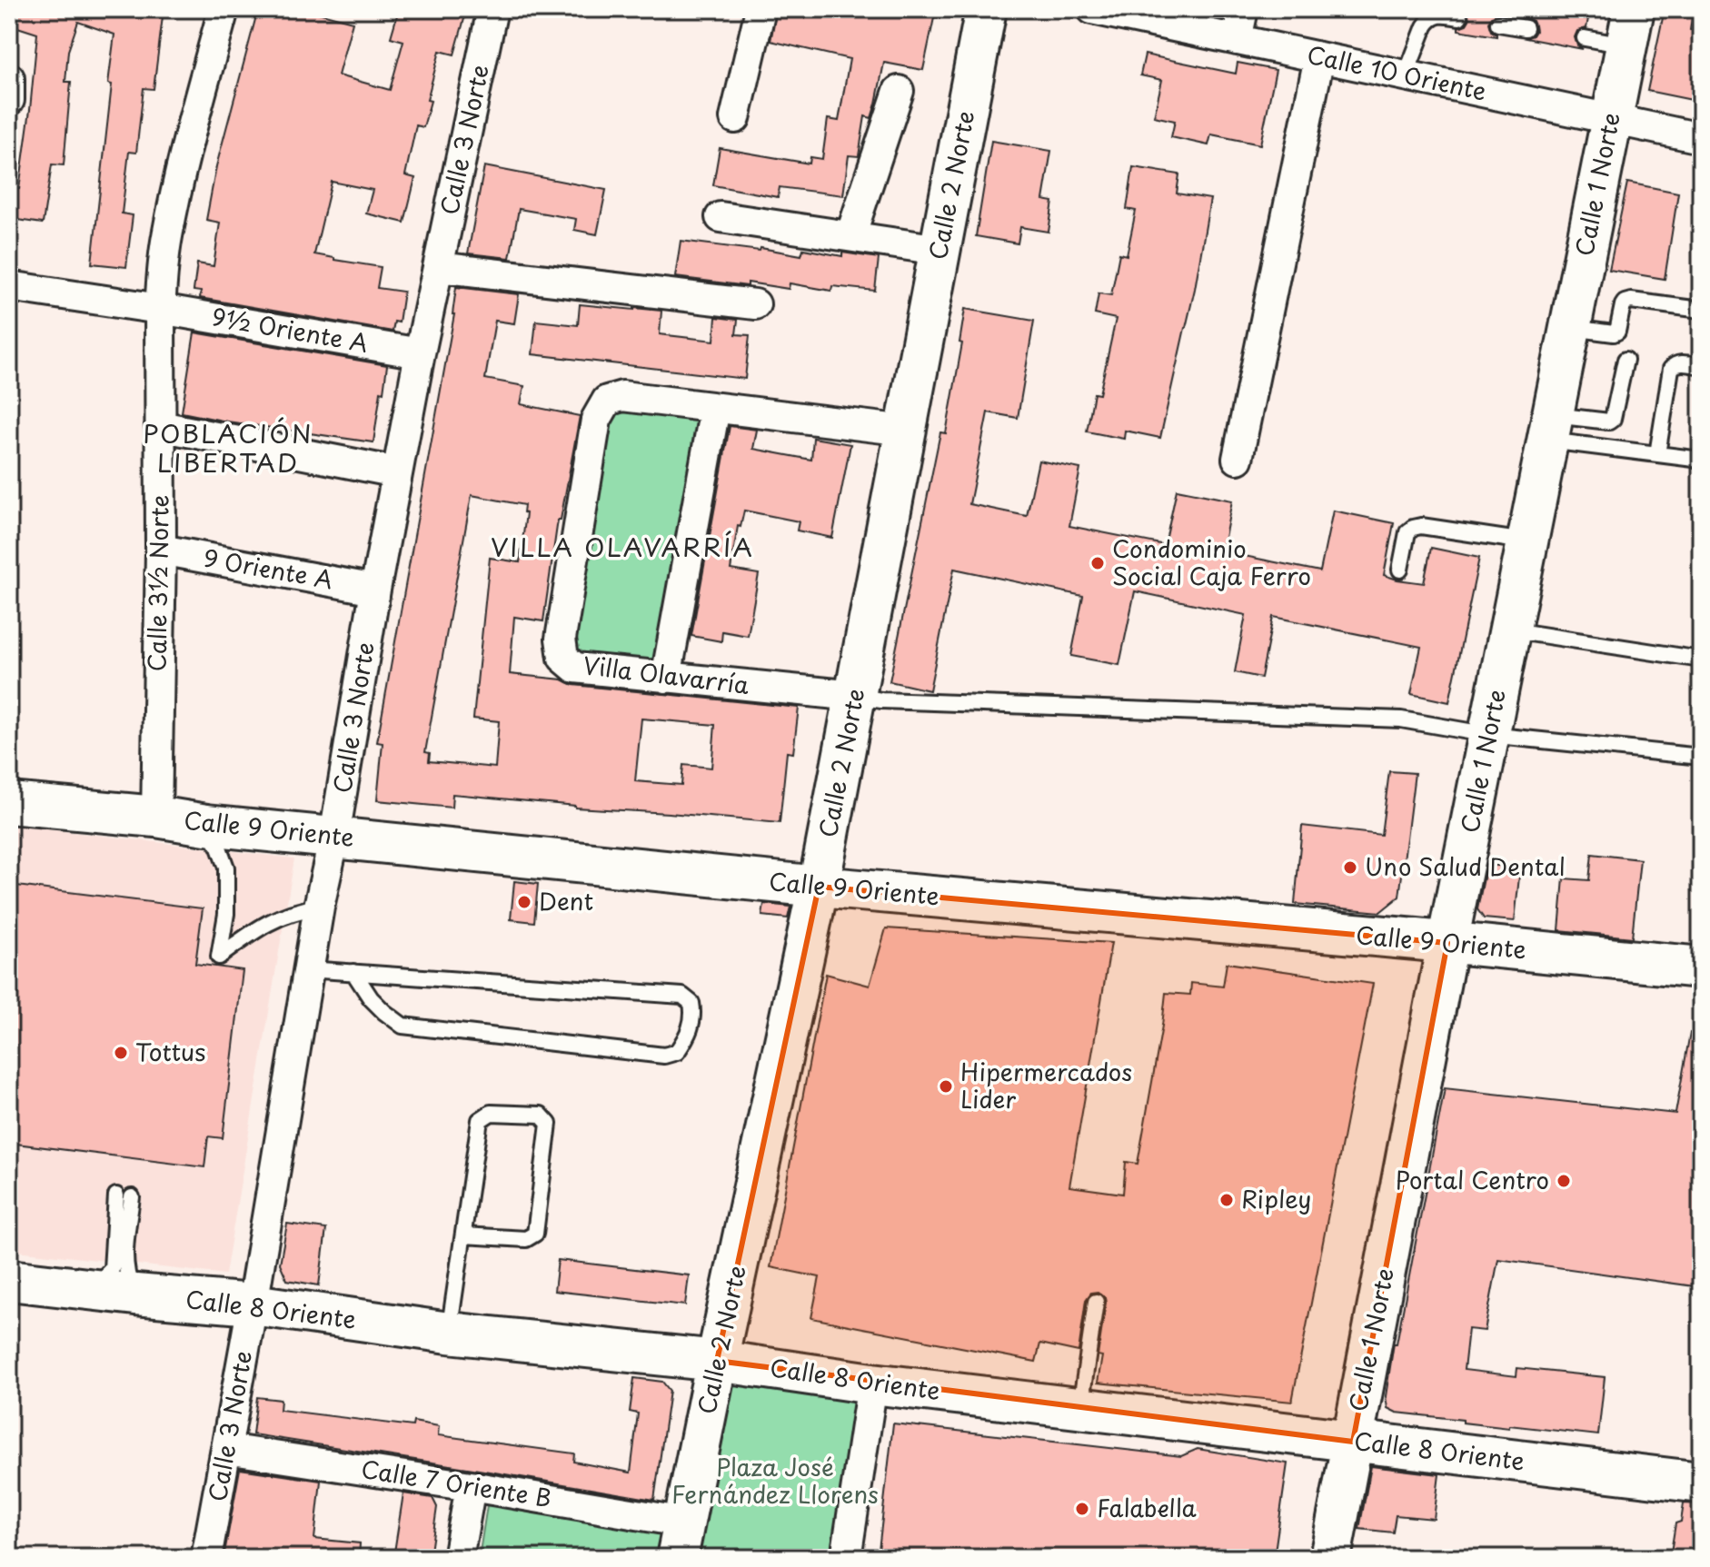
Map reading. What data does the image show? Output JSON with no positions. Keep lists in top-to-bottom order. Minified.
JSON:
{"streets":{"street":["Calle 10 Oriente","Calle 3 Norte","Calle 1 Norte","Calle 2 Norte","9½ Oriente A","9 Oriente A","Calle 3½ Norte","Villa Olavarría","Calle 9 Oriente","Calle 8 Oriente","Calle 7 Oriente B"]},"crossings":[["Calle 10 Oriente","Calle 1 Norte"],["Calle 3 Norte","9½ Oriente A"],["Calle 3 Norte","9 Oriente A"],["Calle 3 Norte","Calle 9 Oriente"],["Calle 3 Norte","Calle 8 Oriente"],["Calle 3 Norte","Calle 7 Oriente B"],["Calle 1 Norte","Calle 9 Oriente"],["Calle 1 Norte","Calle 8 Oriente"],["Calle 2 Norte","Villa Olavarría"],["Calle 2 Norte","Calle 9 Oriente"],["Calle 2 Norte","Calle 8 Oriente"],["Calle 2 Norte","Calle 7 Oriente B"],["9½ Oriente A","Calle 3½ Norte"],["9 Oriente A","Calle 3½ Norte"],["Calle 3½ Norte","Calle 9 Oriente"]],"districts":["POBLACIÓN LIBERTAD","VILLA OLAVARRÍA"],"parks":["Plaza José Fernández Llorens"],"places":["Condominio Social Caja Ferro","Uno Salud Dental","Dent","Tottus","Hipermercados Lider","Portal Centro","Ripley","Falabella"]}
